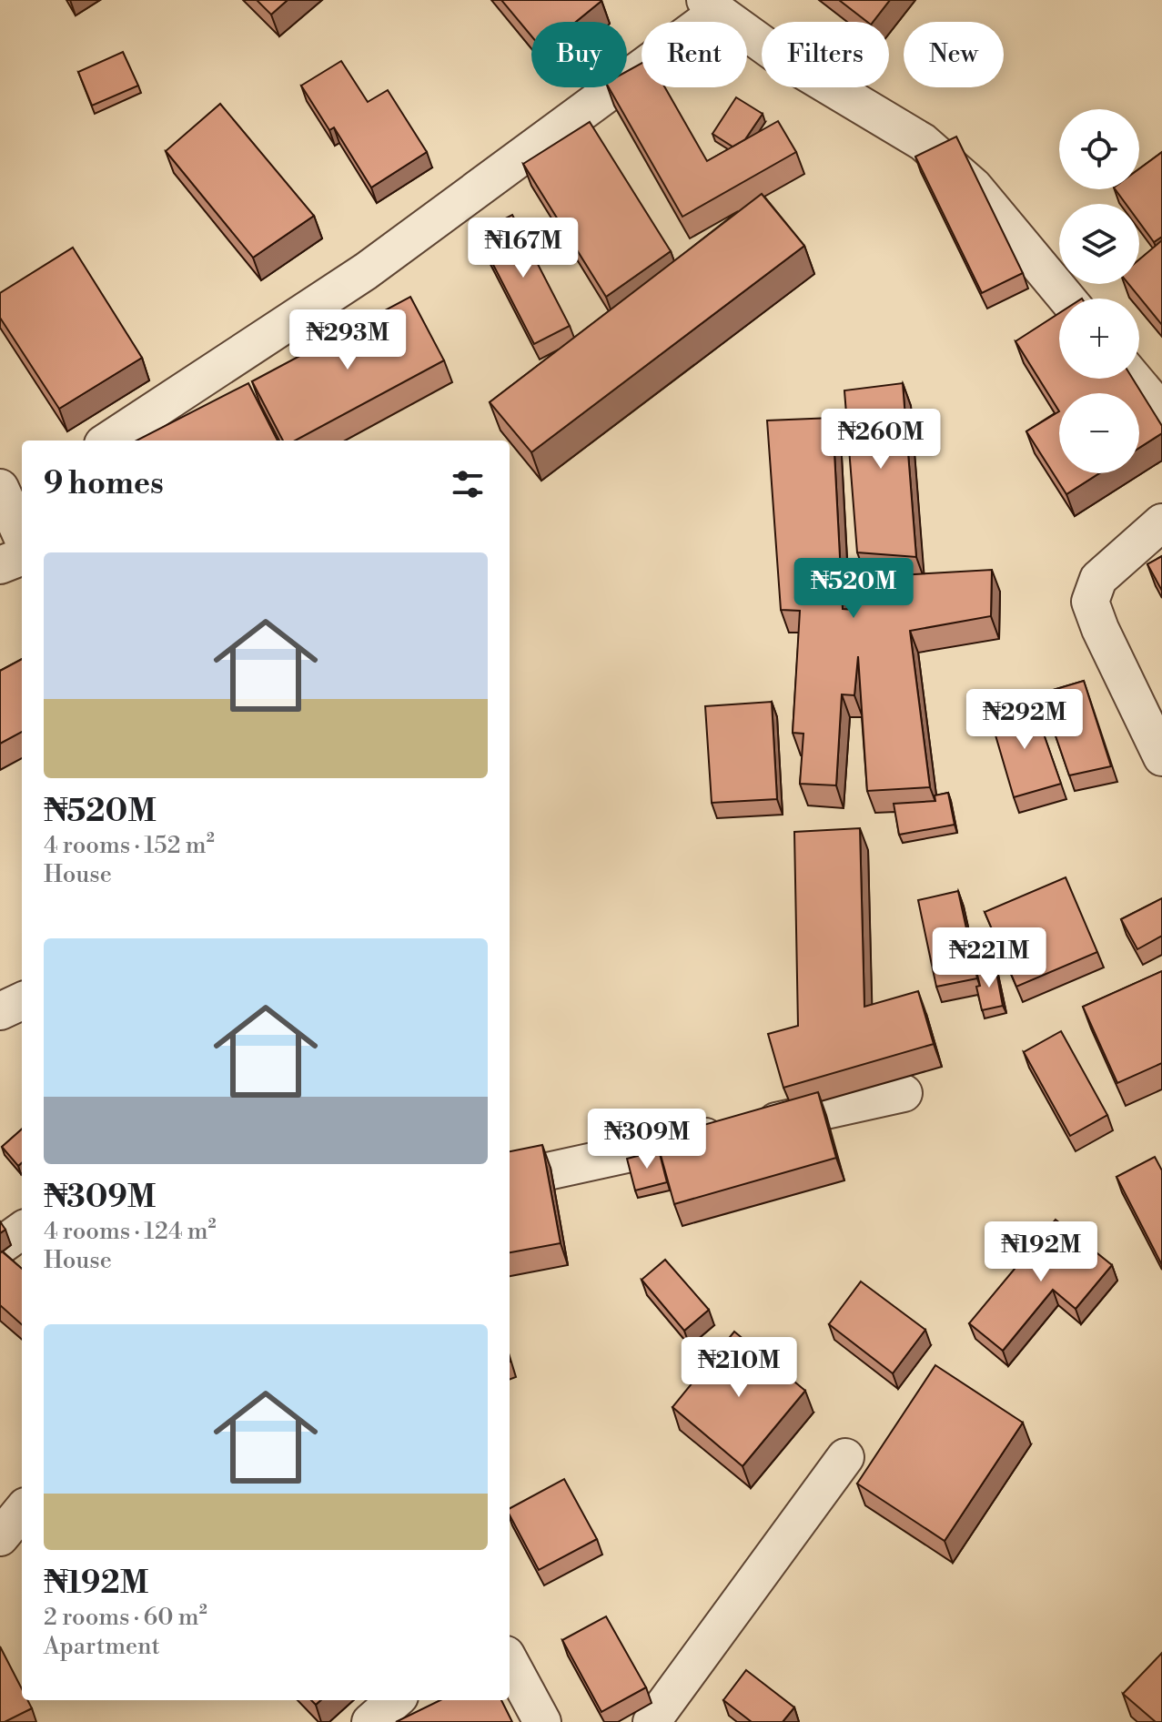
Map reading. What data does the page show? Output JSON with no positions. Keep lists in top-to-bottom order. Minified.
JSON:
{"page":{"chip":["Buy","Rent","Filters","New"],"map_buttons":["+","−"],"price":["₦167M","₦293M","₦260M","₦520M","₦292M","₦221M","₦309M","₦192M","₦210M"],"heading":"9 homes","list":[{"name":"₦520M","note":"4 rooms · 152 m² · House"},{"name":"₦309M","note":"4 rooms · 124 m² · House"},{"name":"₦192M","note":"2 rooms · 60 m² · Apartment"}]}}
